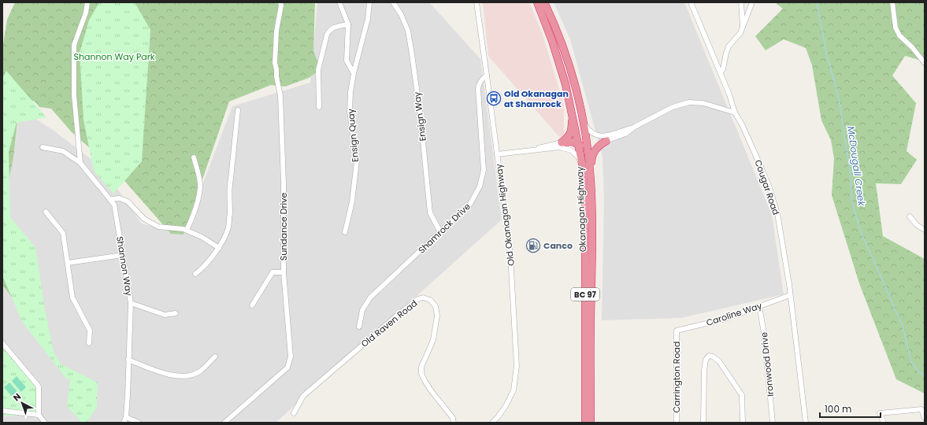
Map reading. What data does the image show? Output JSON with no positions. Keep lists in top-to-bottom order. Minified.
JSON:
{"streets":{"highway":["Okanagan Highway","BC 97"],"street":["Ensign Way","Ensign Quay","Cougar Road","Old Okanagan Highway","Sundance Drive","Shamrock Drive","Shannon Way","Caroline Way","Old Raven Road","Ironwood Drive","Carrington Road"]},"crossings":[["Ensign Way","Shamrock Drive"],["Cougar Road","Caroline Way"],["Old Okanagan Highway","Shamrock Drive"],["Caroline Way","Ironwood Drive"],["Caroline Way","Carrington Road"]],"water":["McDougall Creek"],"parks":["Shannon Way Park"],"places":{"bus stop":["Old Okanagan at Shamrock"],"fuel station":["Canco"]},"scale_bar":"100 m","north":"top left"}
